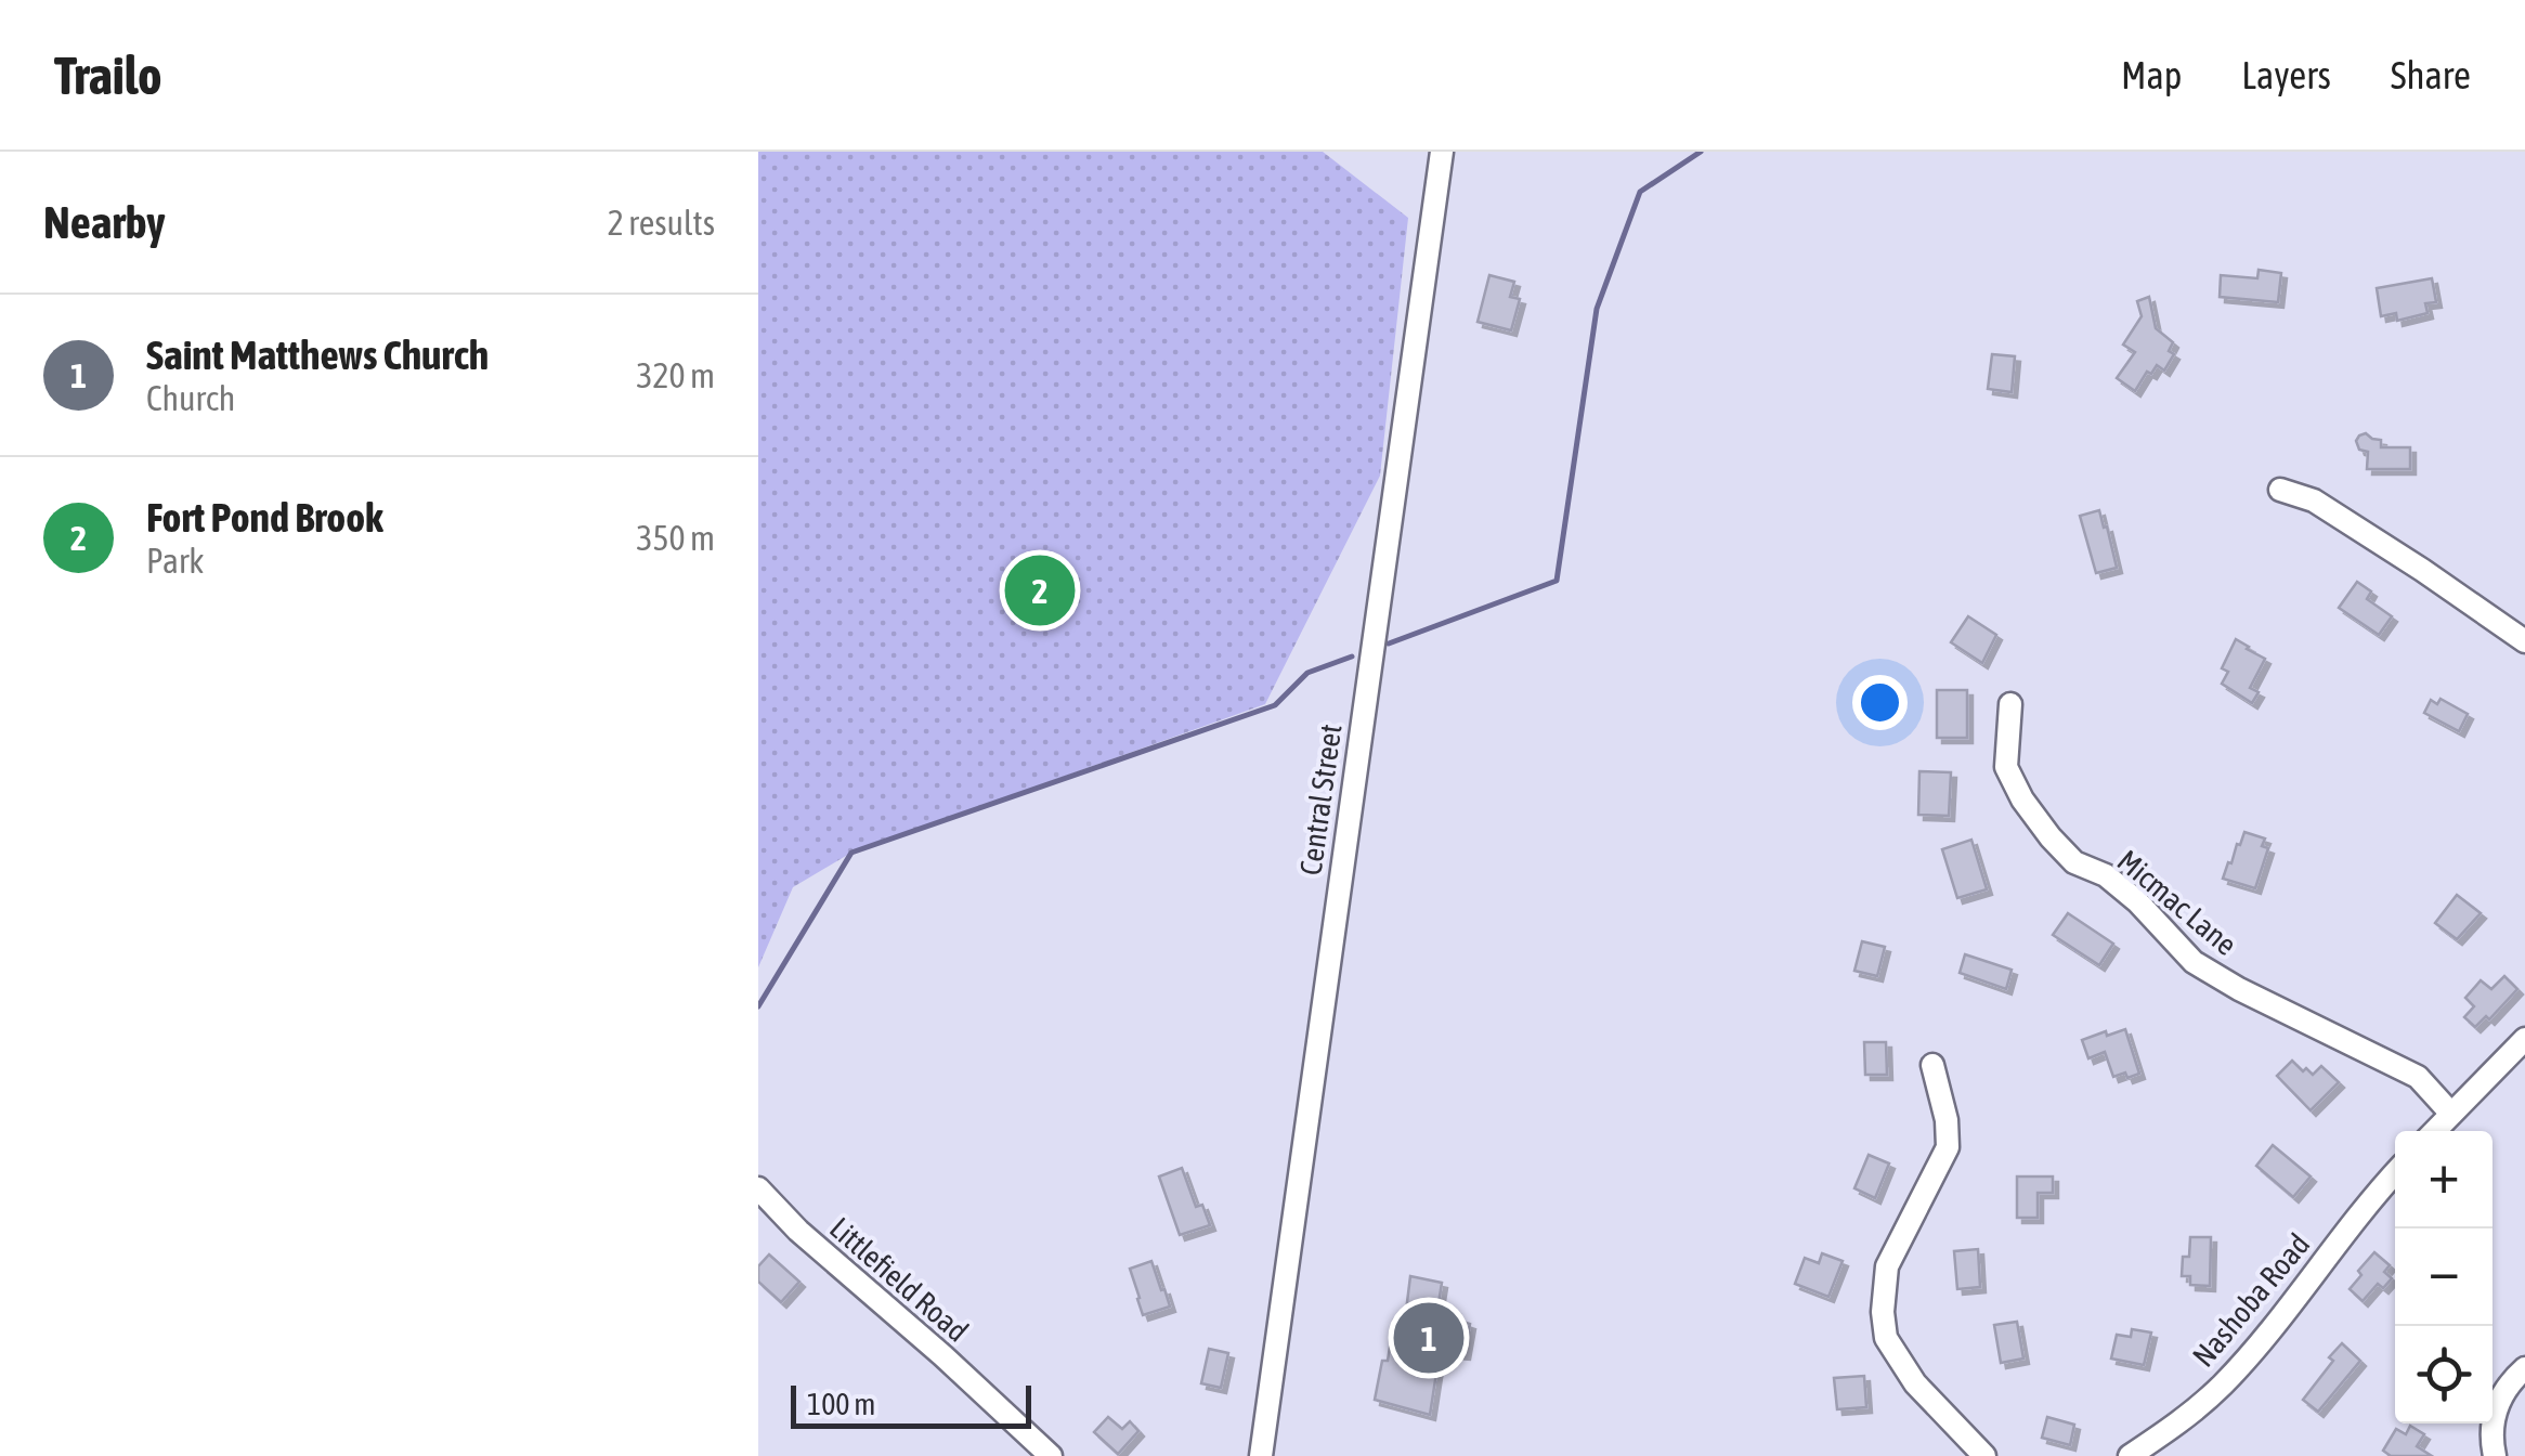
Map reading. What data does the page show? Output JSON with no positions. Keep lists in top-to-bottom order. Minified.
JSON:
{"streets":{"street":["Central Street","Micmac Lane","Littlefield Road","Nashoba Road"]},"scale_bar":"100 m","page":{"header":"Trailo","nav":["Map","Layers","Share"],"heading":["Nearby","2 results"],"list":[{"mark":"1","name":"Saint Matthews Church","note":"Church","value":"320 m"},{"mark":"2","name":"Fort Pond Brook","note":"Park","value":"350 m"}],"pins":["2","1"],"map_buttons":["+","−"],"scale":"100 m"}}
